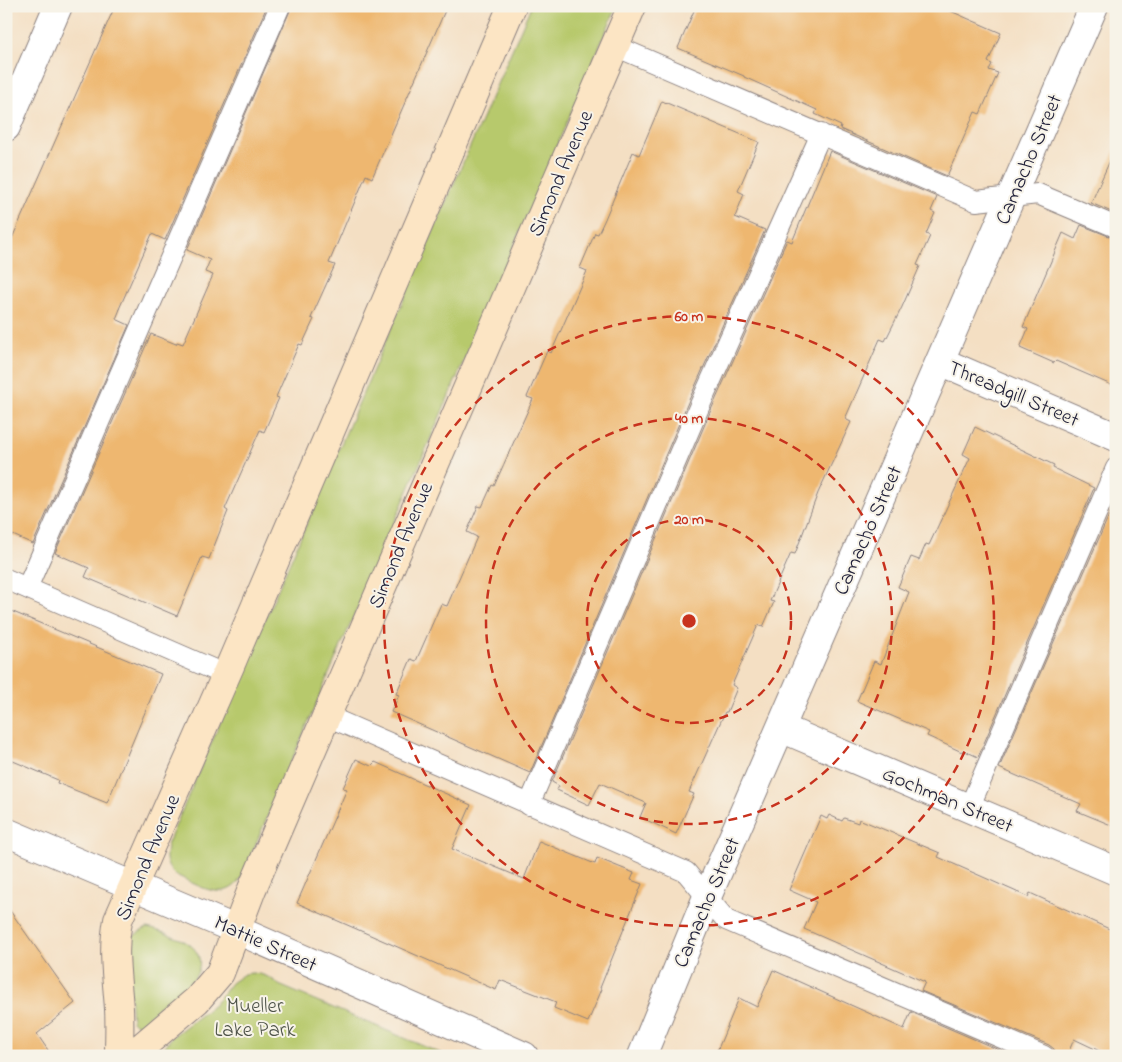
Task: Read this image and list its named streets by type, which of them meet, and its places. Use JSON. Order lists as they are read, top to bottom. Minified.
{"streets":{"street":["Camacho Street","Simond Avenue","Threadgill Street","Gochman Street","Mattie Street"]},"crossings":[["Camacho Street","Threadgill Street"],["Camacho Street","Gochman Street"],["Simond Avenue","Mattie Street"]],"parks":["Mueller Lake Park"],"rings":["60 m","40 m","20 m"]}
